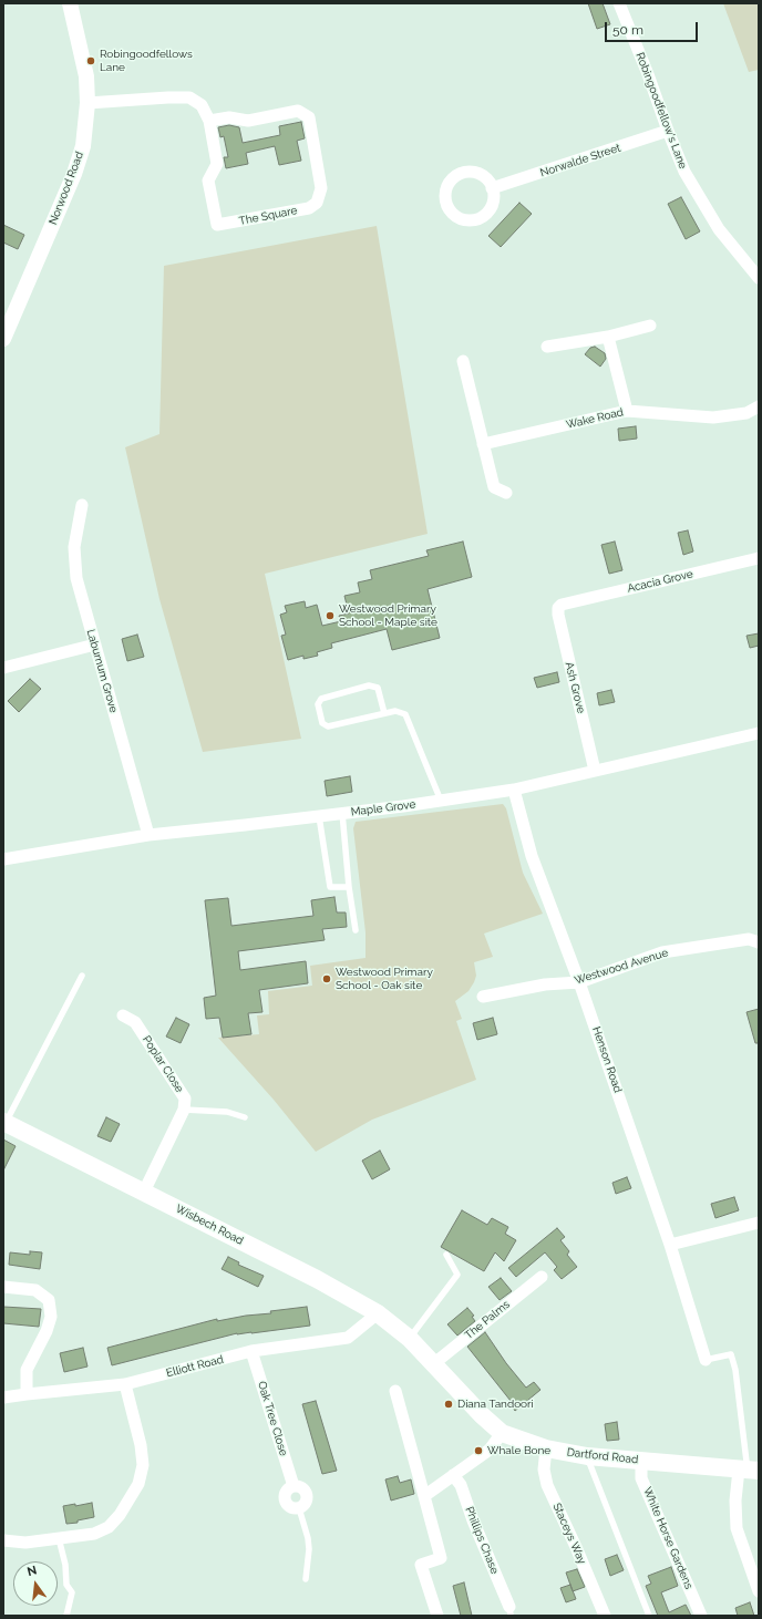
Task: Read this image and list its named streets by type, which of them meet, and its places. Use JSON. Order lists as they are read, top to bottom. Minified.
{"streets":{"main road":["Wisbech Road","Dartford Road"],"street":["Robingoodfellow's Lane","Norwalde Street","Norwood Road","The Square","Wake Road","Acacia Grove","Laburnum Grove","Ash Grove","Maple Grove","Westwood Avenue","Henson Road","Poplar Close","The Palms","Elliott Road","Oak Tree Close","Staceys Way","White Horse Gardens","Phillips Chase"]},"crossings":[["Robingoodfellow's Lane","Norwalde Street"],["Acacia Grove","Ash Grove"],["Laburnum Grove","Maple Grove"],["Ash Grove","Maple Grove"],["Maple Grove","Henson Road"],["Westwood Avenue","Henson Road"],["Wisbech Road","Elliott Road"],["Wisbech Road","Dartford Road"],["The Palms","Dartford Road"],["Elliott Road","Oak Tree Close"],["Dartford Road","Staceys Way"],["Dartford Road","White Horse Gardens"]],"places":["Robingoodfellows Lane","Westwood Primary School - Maple site","Westwood Primary School - Oak site","Diana Tandoori","Whale Bone"],"scale_bar":"50 m","north":"top"}
